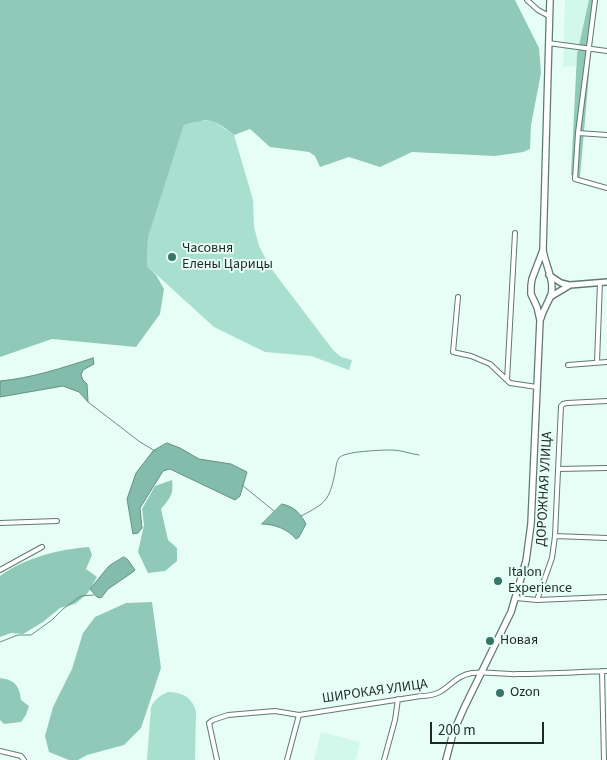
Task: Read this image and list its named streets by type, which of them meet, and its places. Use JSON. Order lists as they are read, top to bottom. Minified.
{"streets":{"street":["ДОРОЖНАЯ УЛИЦА","ШИРОКАЯ УЛИЦА"]},"places":["Часовня Елены Царицы","Italon Experience","Новая","Ozon"],"scale_bar":"200 m"}
